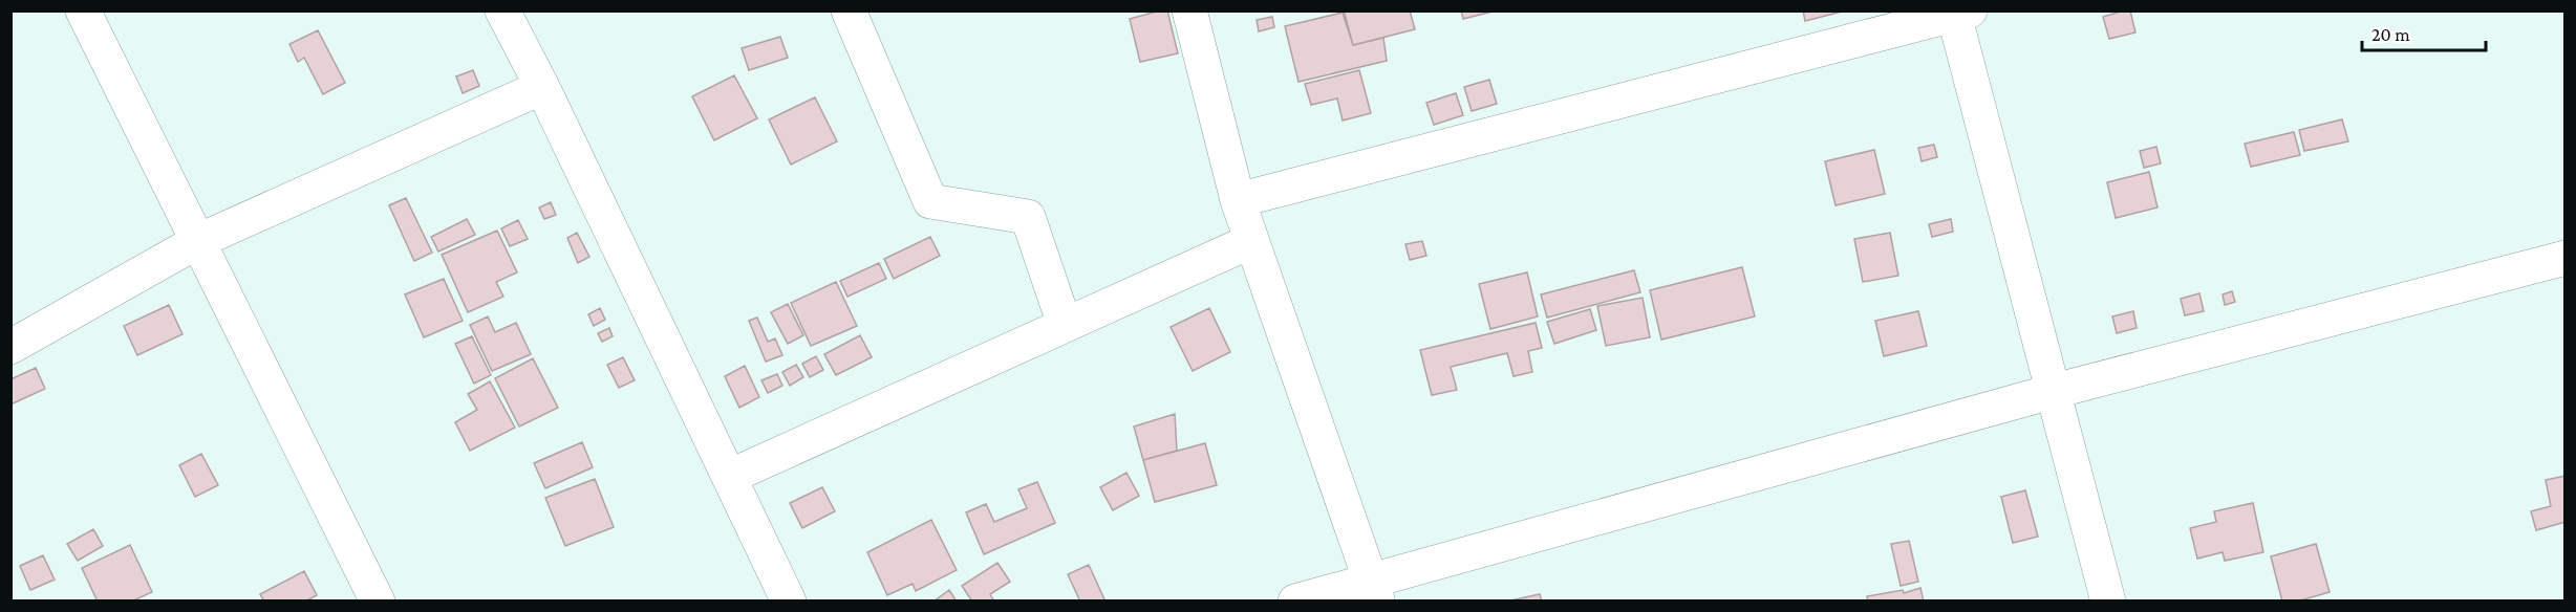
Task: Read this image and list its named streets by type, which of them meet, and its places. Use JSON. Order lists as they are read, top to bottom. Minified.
{"scale_bar":"20 m"}
